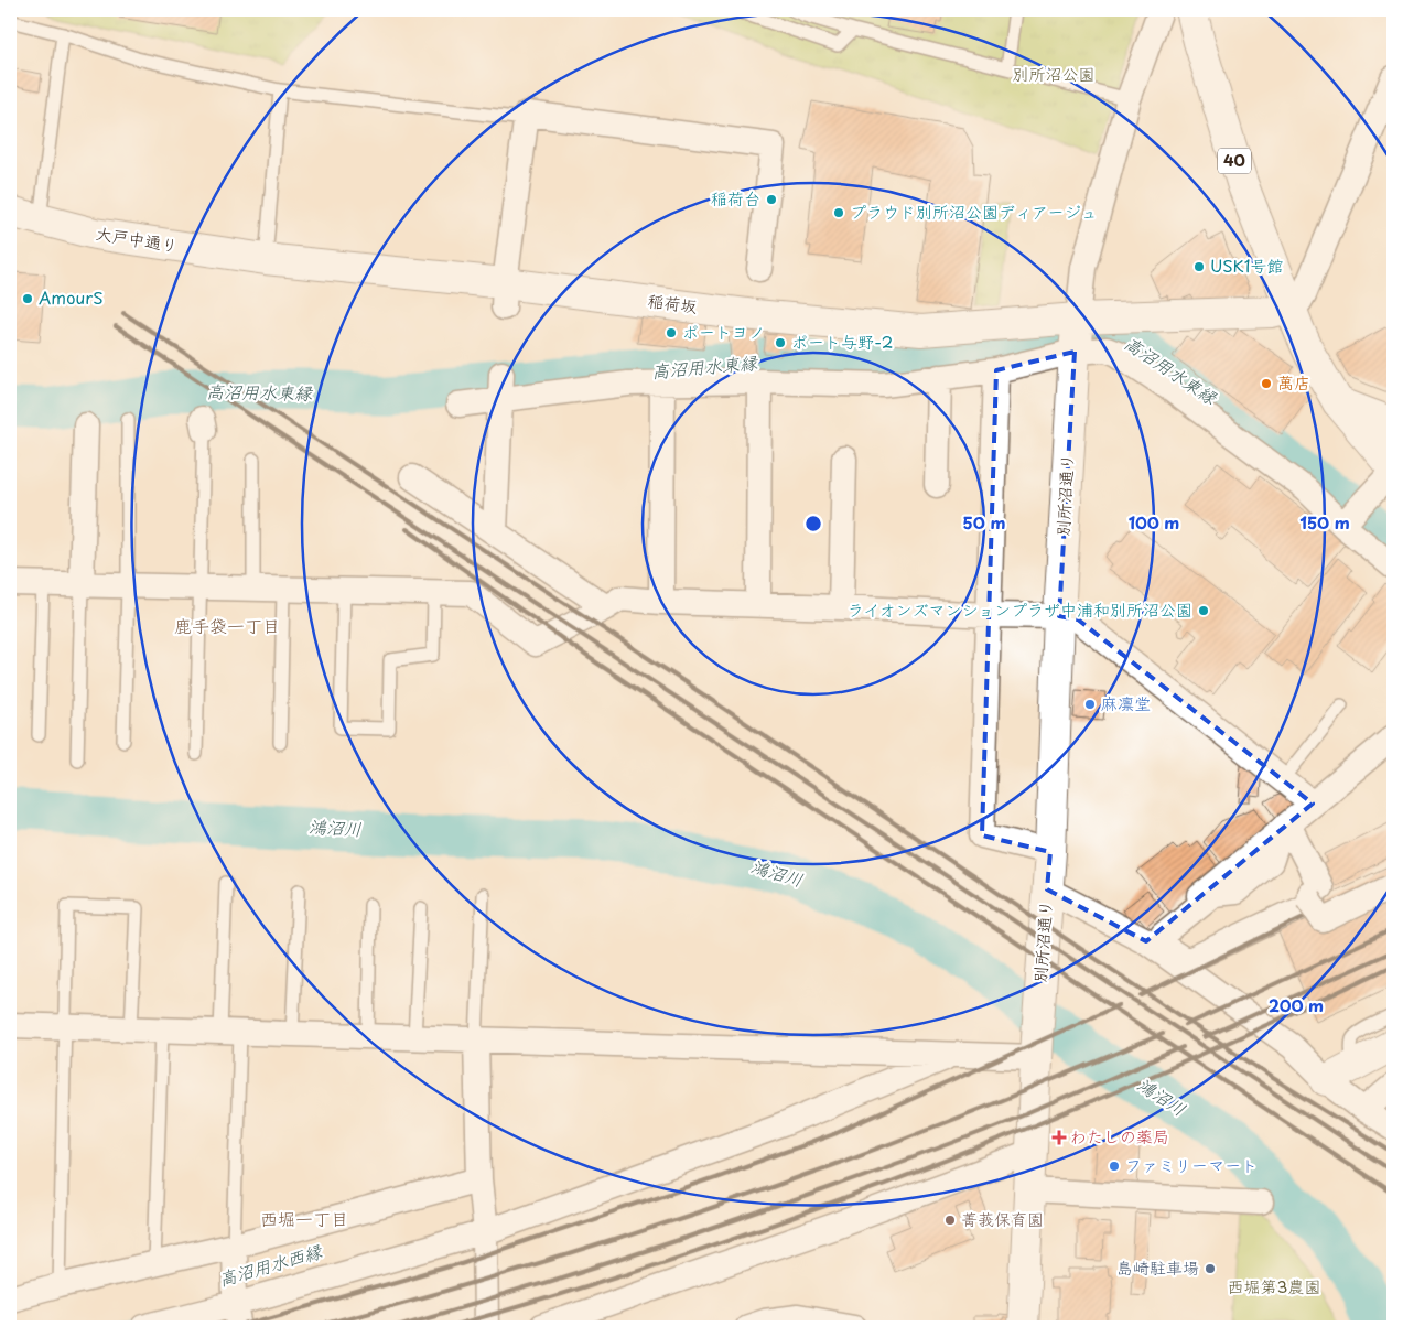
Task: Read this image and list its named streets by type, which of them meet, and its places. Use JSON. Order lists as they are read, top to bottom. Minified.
{"streets":{"street":["40","大戸中通り","稲荷坂","別所沼通り"]},"crossings":[["40","稲荷坂"],["大戸中通り","稲荷坂"],["稲荷坂","別所沼通り"]],"districts":["鹿手袋一丁目","西堀一丁目"],"water":["高沼用水東縁","鴻沼川","高沼用水西縁"],"parks":["別所沼公園","西堀第3農園"],"places":{"other":["稲荷台","プラウド別所沼公園ディアージュ","USK1号館","AmourS","ポートヨノ","ポート与野-2","萬店","ライオンズマンションプラザ中浦和別所沼公園","麻凛堂","ファミリーマート","菁莪保育園","島崎駐車場"],"health":["わたしの薬局"]},"rings":["50 m","100 m","150 m","200 m"]}
